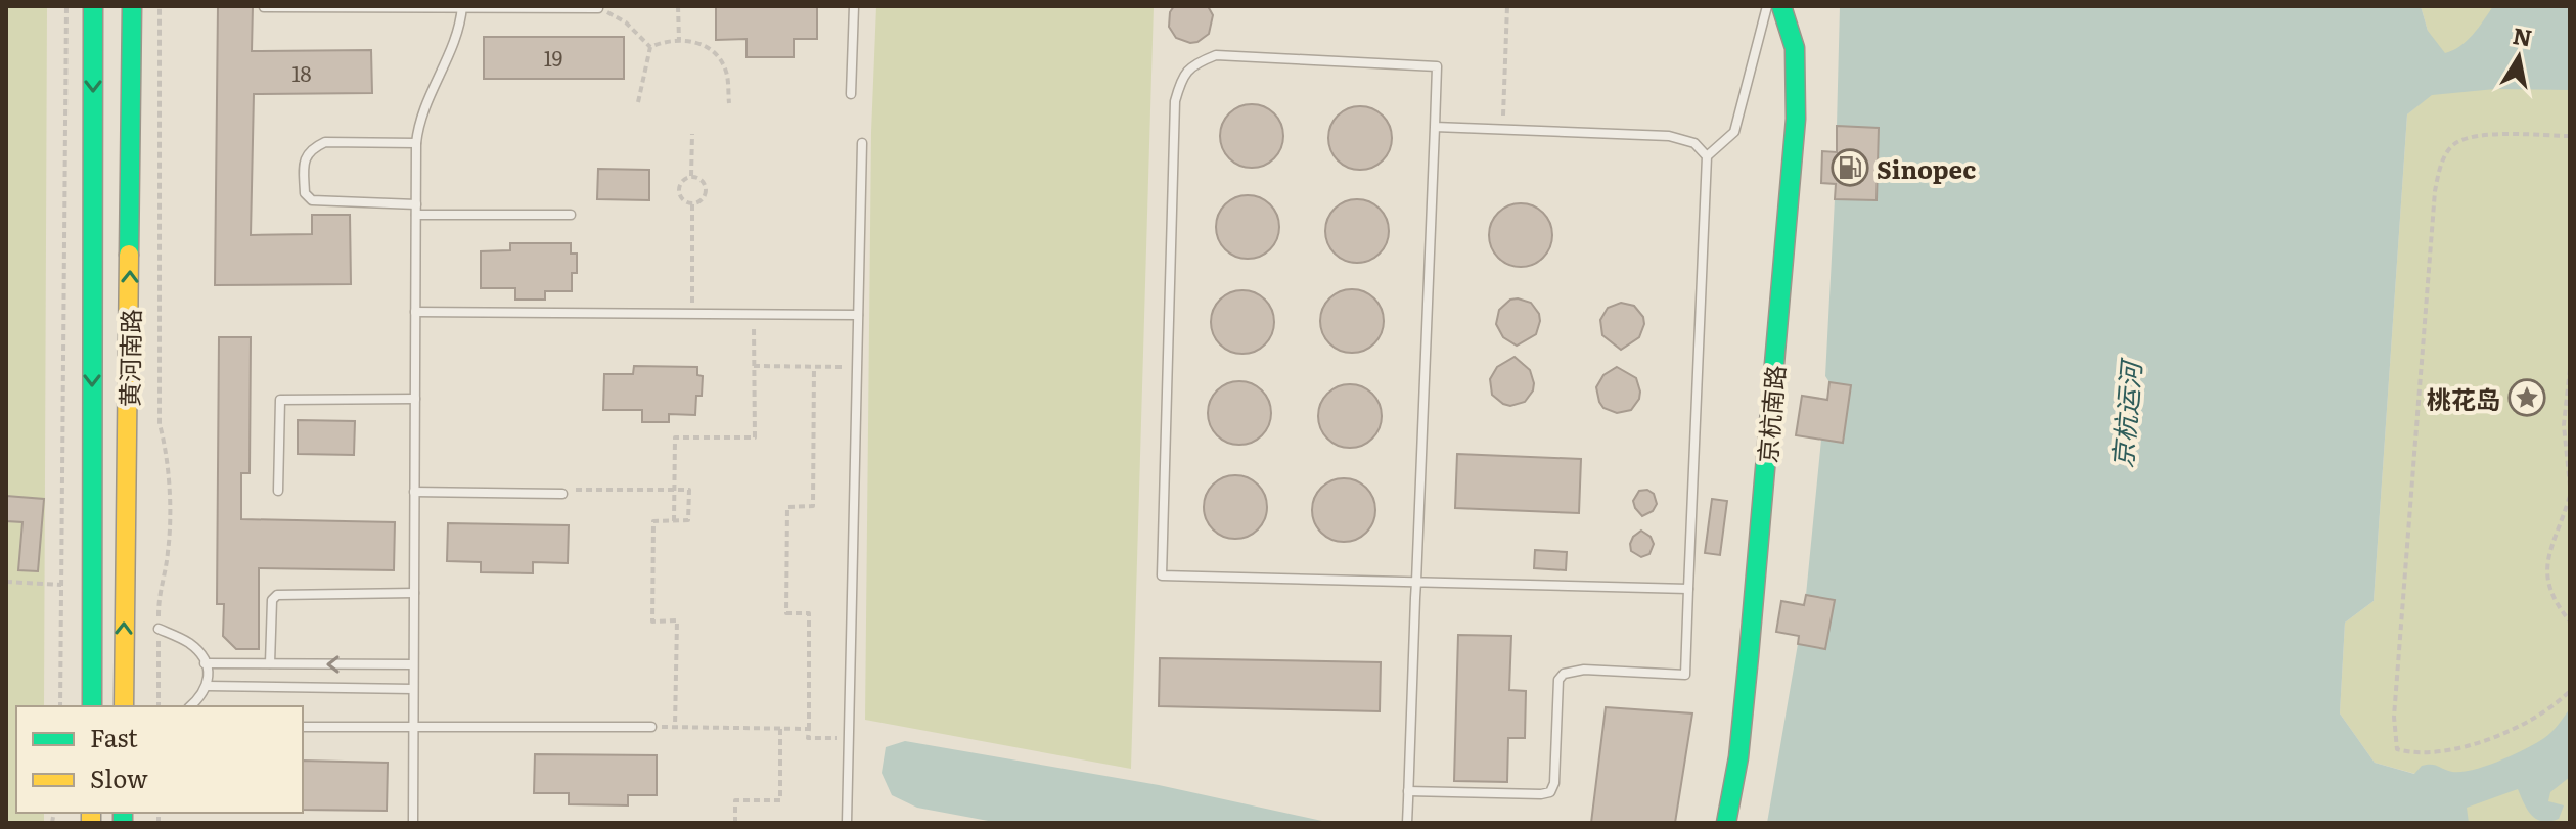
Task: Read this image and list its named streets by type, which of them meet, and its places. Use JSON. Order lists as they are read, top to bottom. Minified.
{"streets":{"main road":["黄河南路","京杭南路"]},"water":["京杭运河"],"places":{"fuel station":["Sinopec"],"place":["桃花岛"]},"house_numbers":["19","18"],"legend":["Fast","Slow"],"north":"top"}
